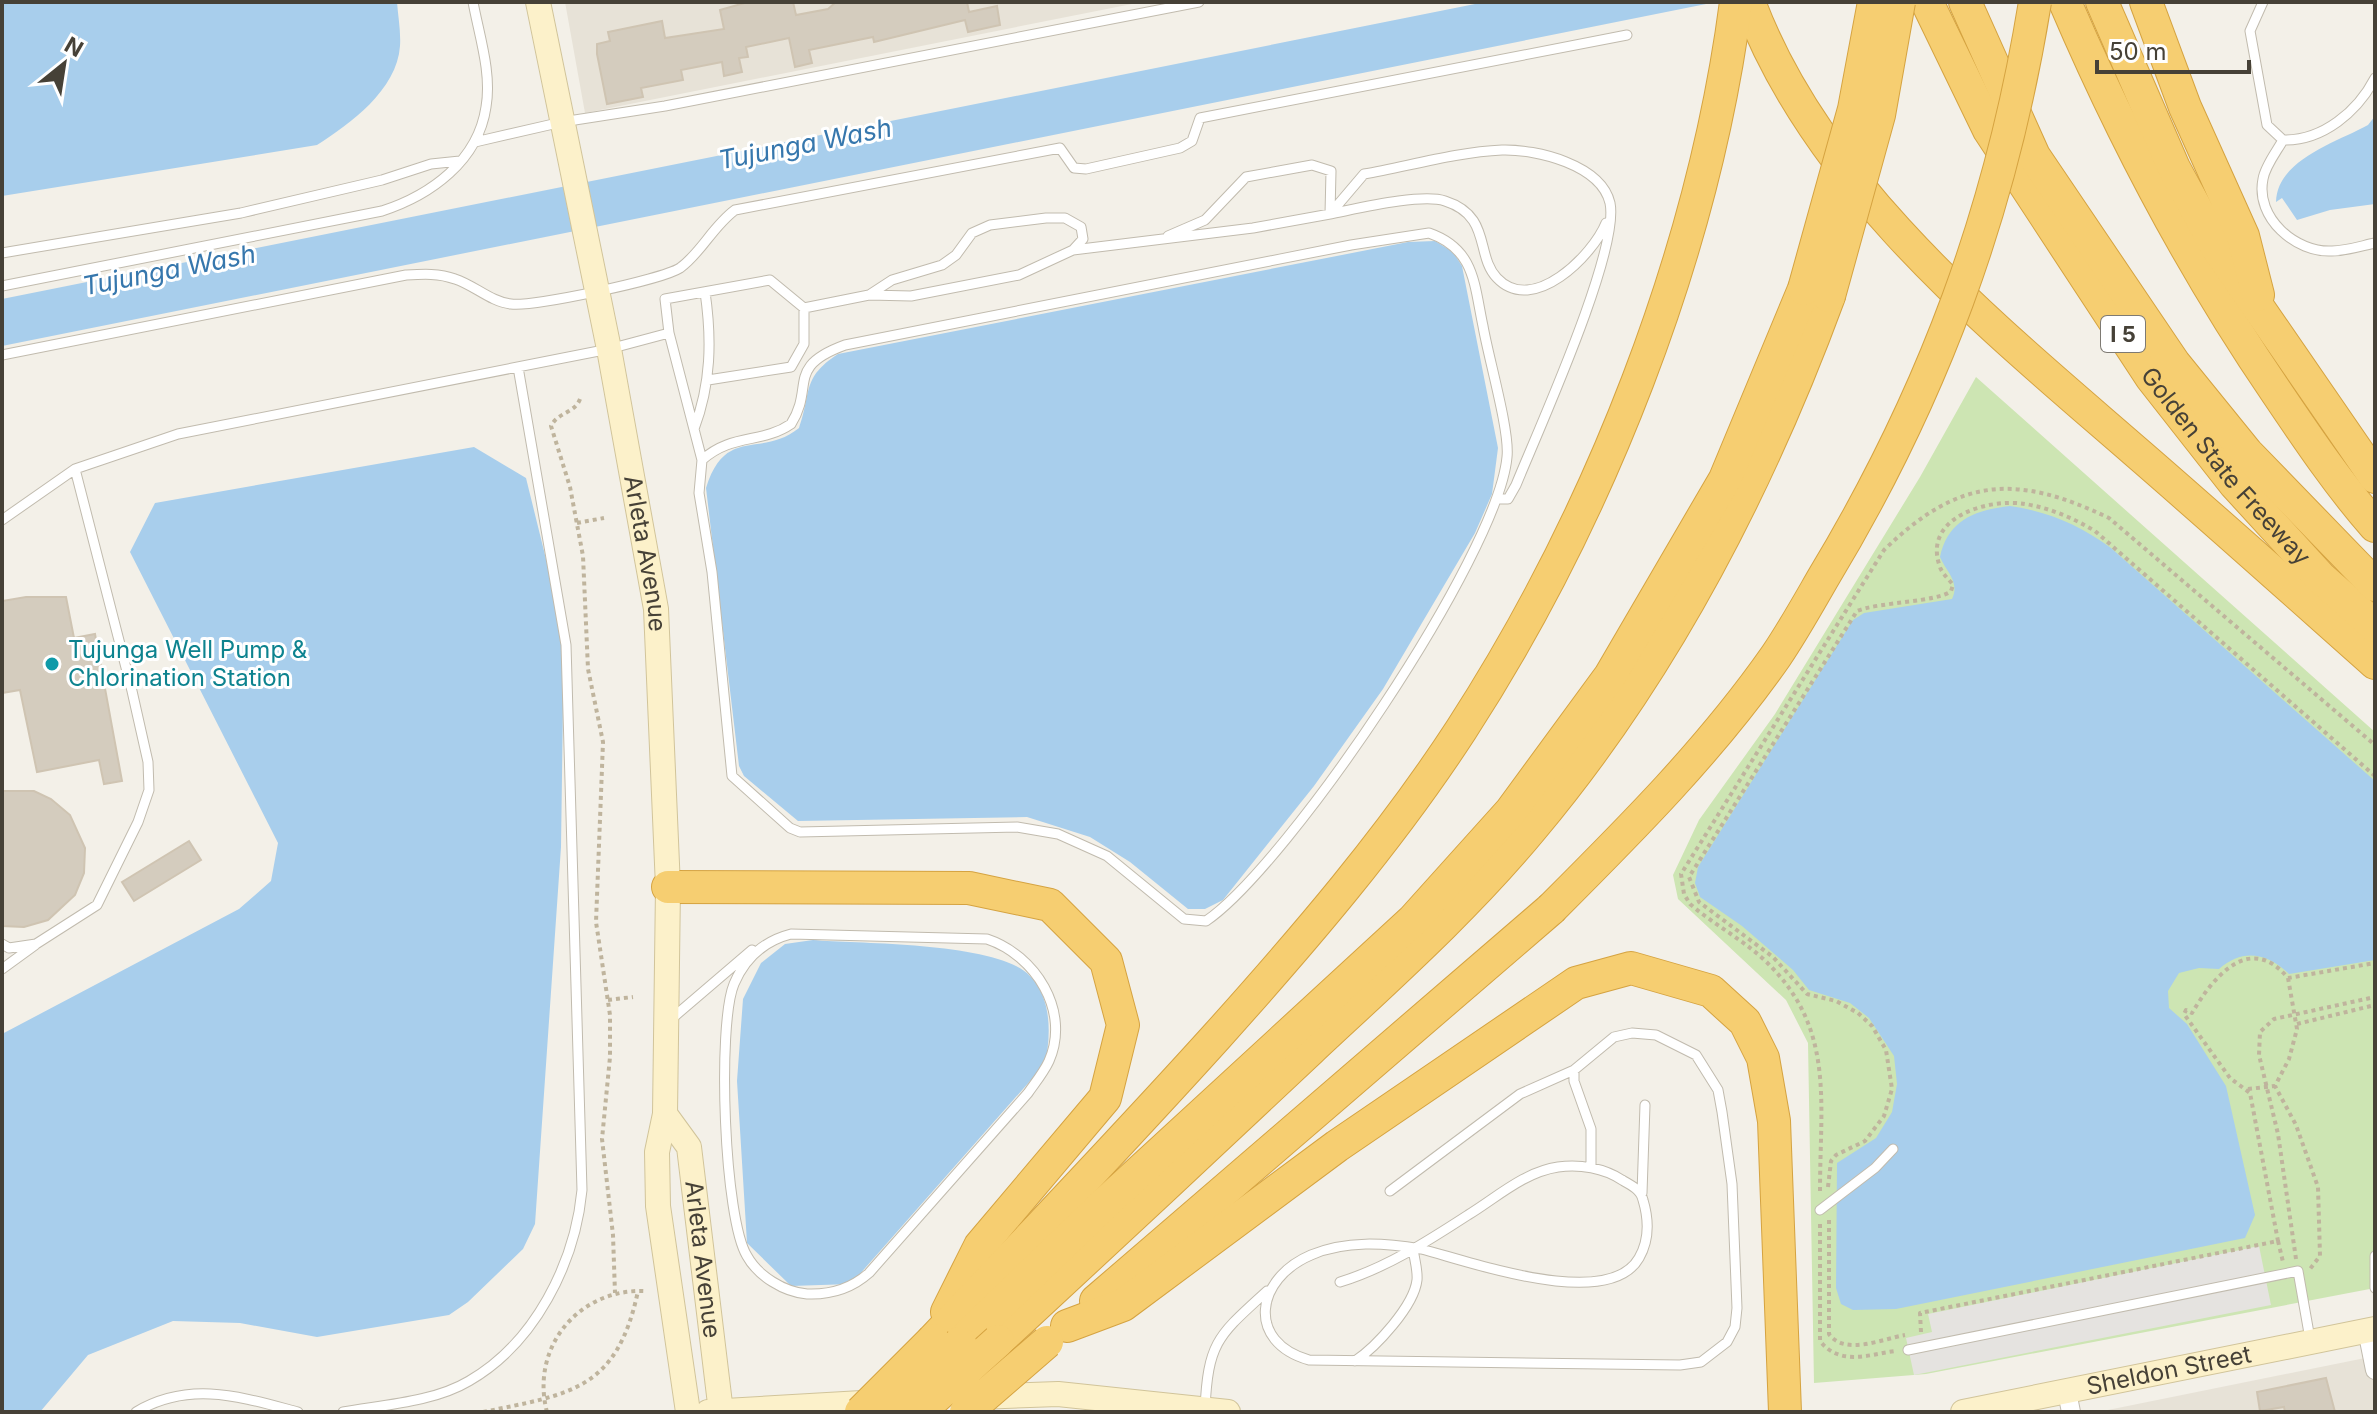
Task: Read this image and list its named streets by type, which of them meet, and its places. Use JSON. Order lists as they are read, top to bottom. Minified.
{"streets":{"highway":["I 5","Golden State Freeway"],"main road":["Arleta Avenue","Sheldon Street"]},"water":["Tujunga Wash"],"places":["Tujunga Well Pump & Chlorination Station"],"scale_bar":"50 m","north":"top right"}
